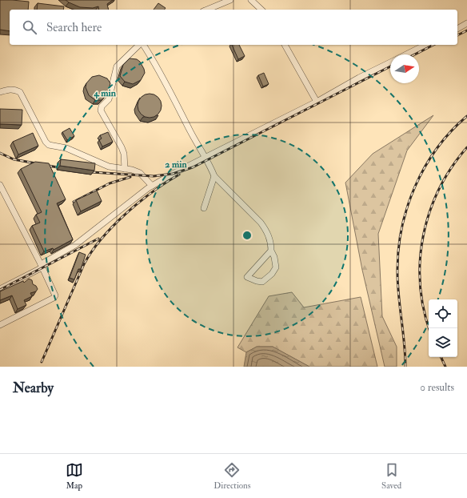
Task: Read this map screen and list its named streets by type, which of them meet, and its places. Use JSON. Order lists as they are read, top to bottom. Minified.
{"north":"right","page":{"search":"Search here","heading":["Nearby","0 results"],"nav":["Map","Directions","Saved"]},"rings":["4 min","2 min"]}
